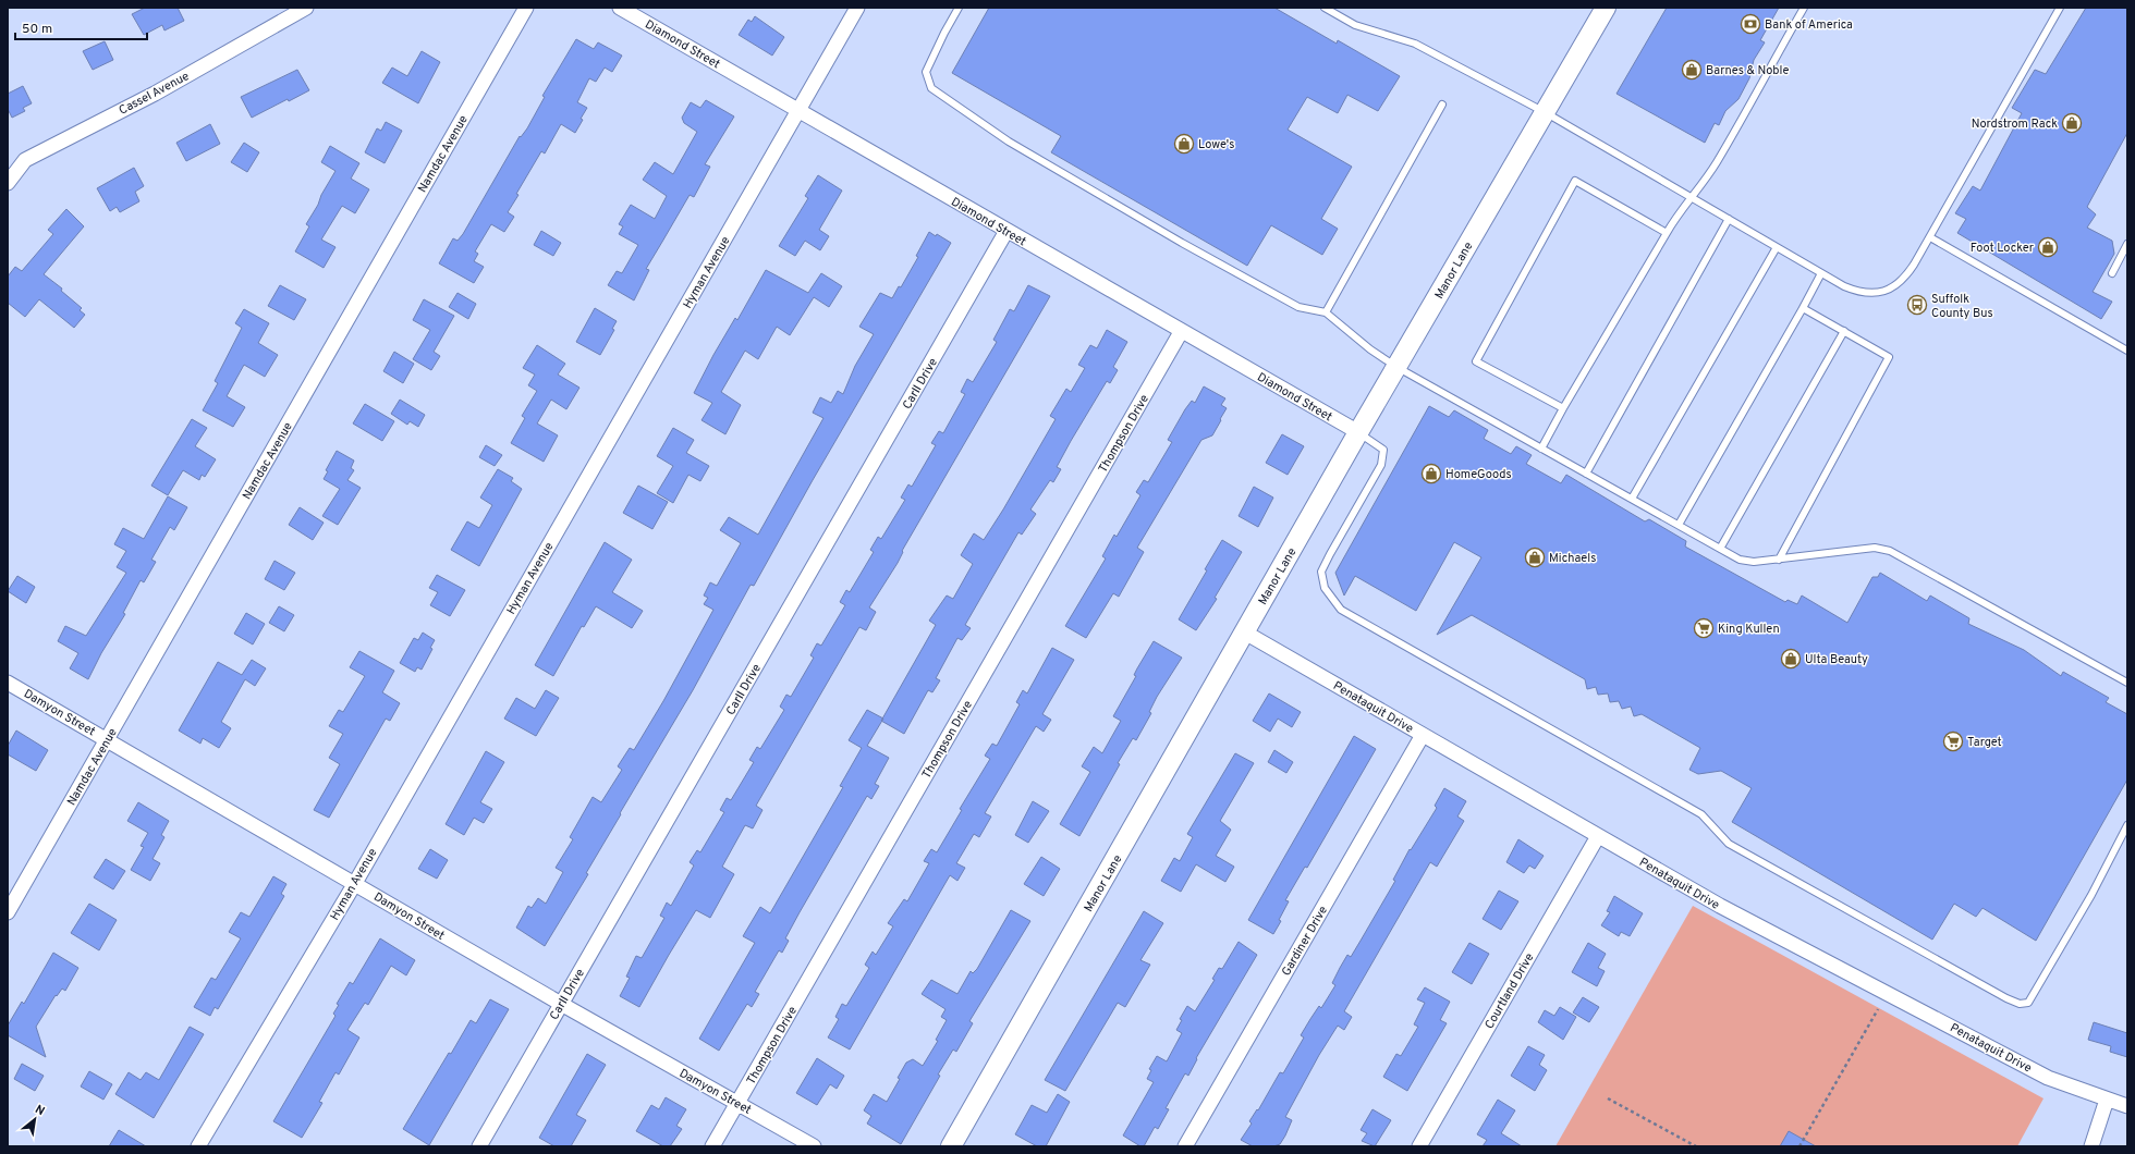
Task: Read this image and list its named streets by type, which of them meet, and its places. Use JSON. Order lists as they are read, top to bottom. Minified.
{"streets":{"street":["Diamond Street","Cassel Avenue","Namdac Avenue","Manor Lane","Hyman Avenue","Carll Drive","Thompson Drive","Penataquit Drive","Damyon Street","Gardiner Drive","Courtland Drive"]},"crossings":[["Diamond Street","Manor Lane"],["Diamond Street","Hyman Avenue"],["Diamond Street","Carll Drive"],["Diamond Street","Thompson Drive"],["Namdac Avenue","Damyon Street"],["Manor Lane","Penataquit Drive"],["Hyman Avenue","Damyon Street"],["Carll Drive","Damyon Street"],["Thompson Drive","Damyon Street"],["Penataquit Drive","Gardiner Drive"],["Penataquit Drive","Courtland Drive"]],"places":{"bank":["Bank of America"],"shop":["Barnes & Noble","Nordstrom Rack","Lowe's","Foot Locker","HomeGoods","Michaels","Ulta Beauty"],"bus stop":["Suffolk County Bus"],"supermarket":["King Kullen","Target"]},"scale_bar":"50 m","north":"top right"}
